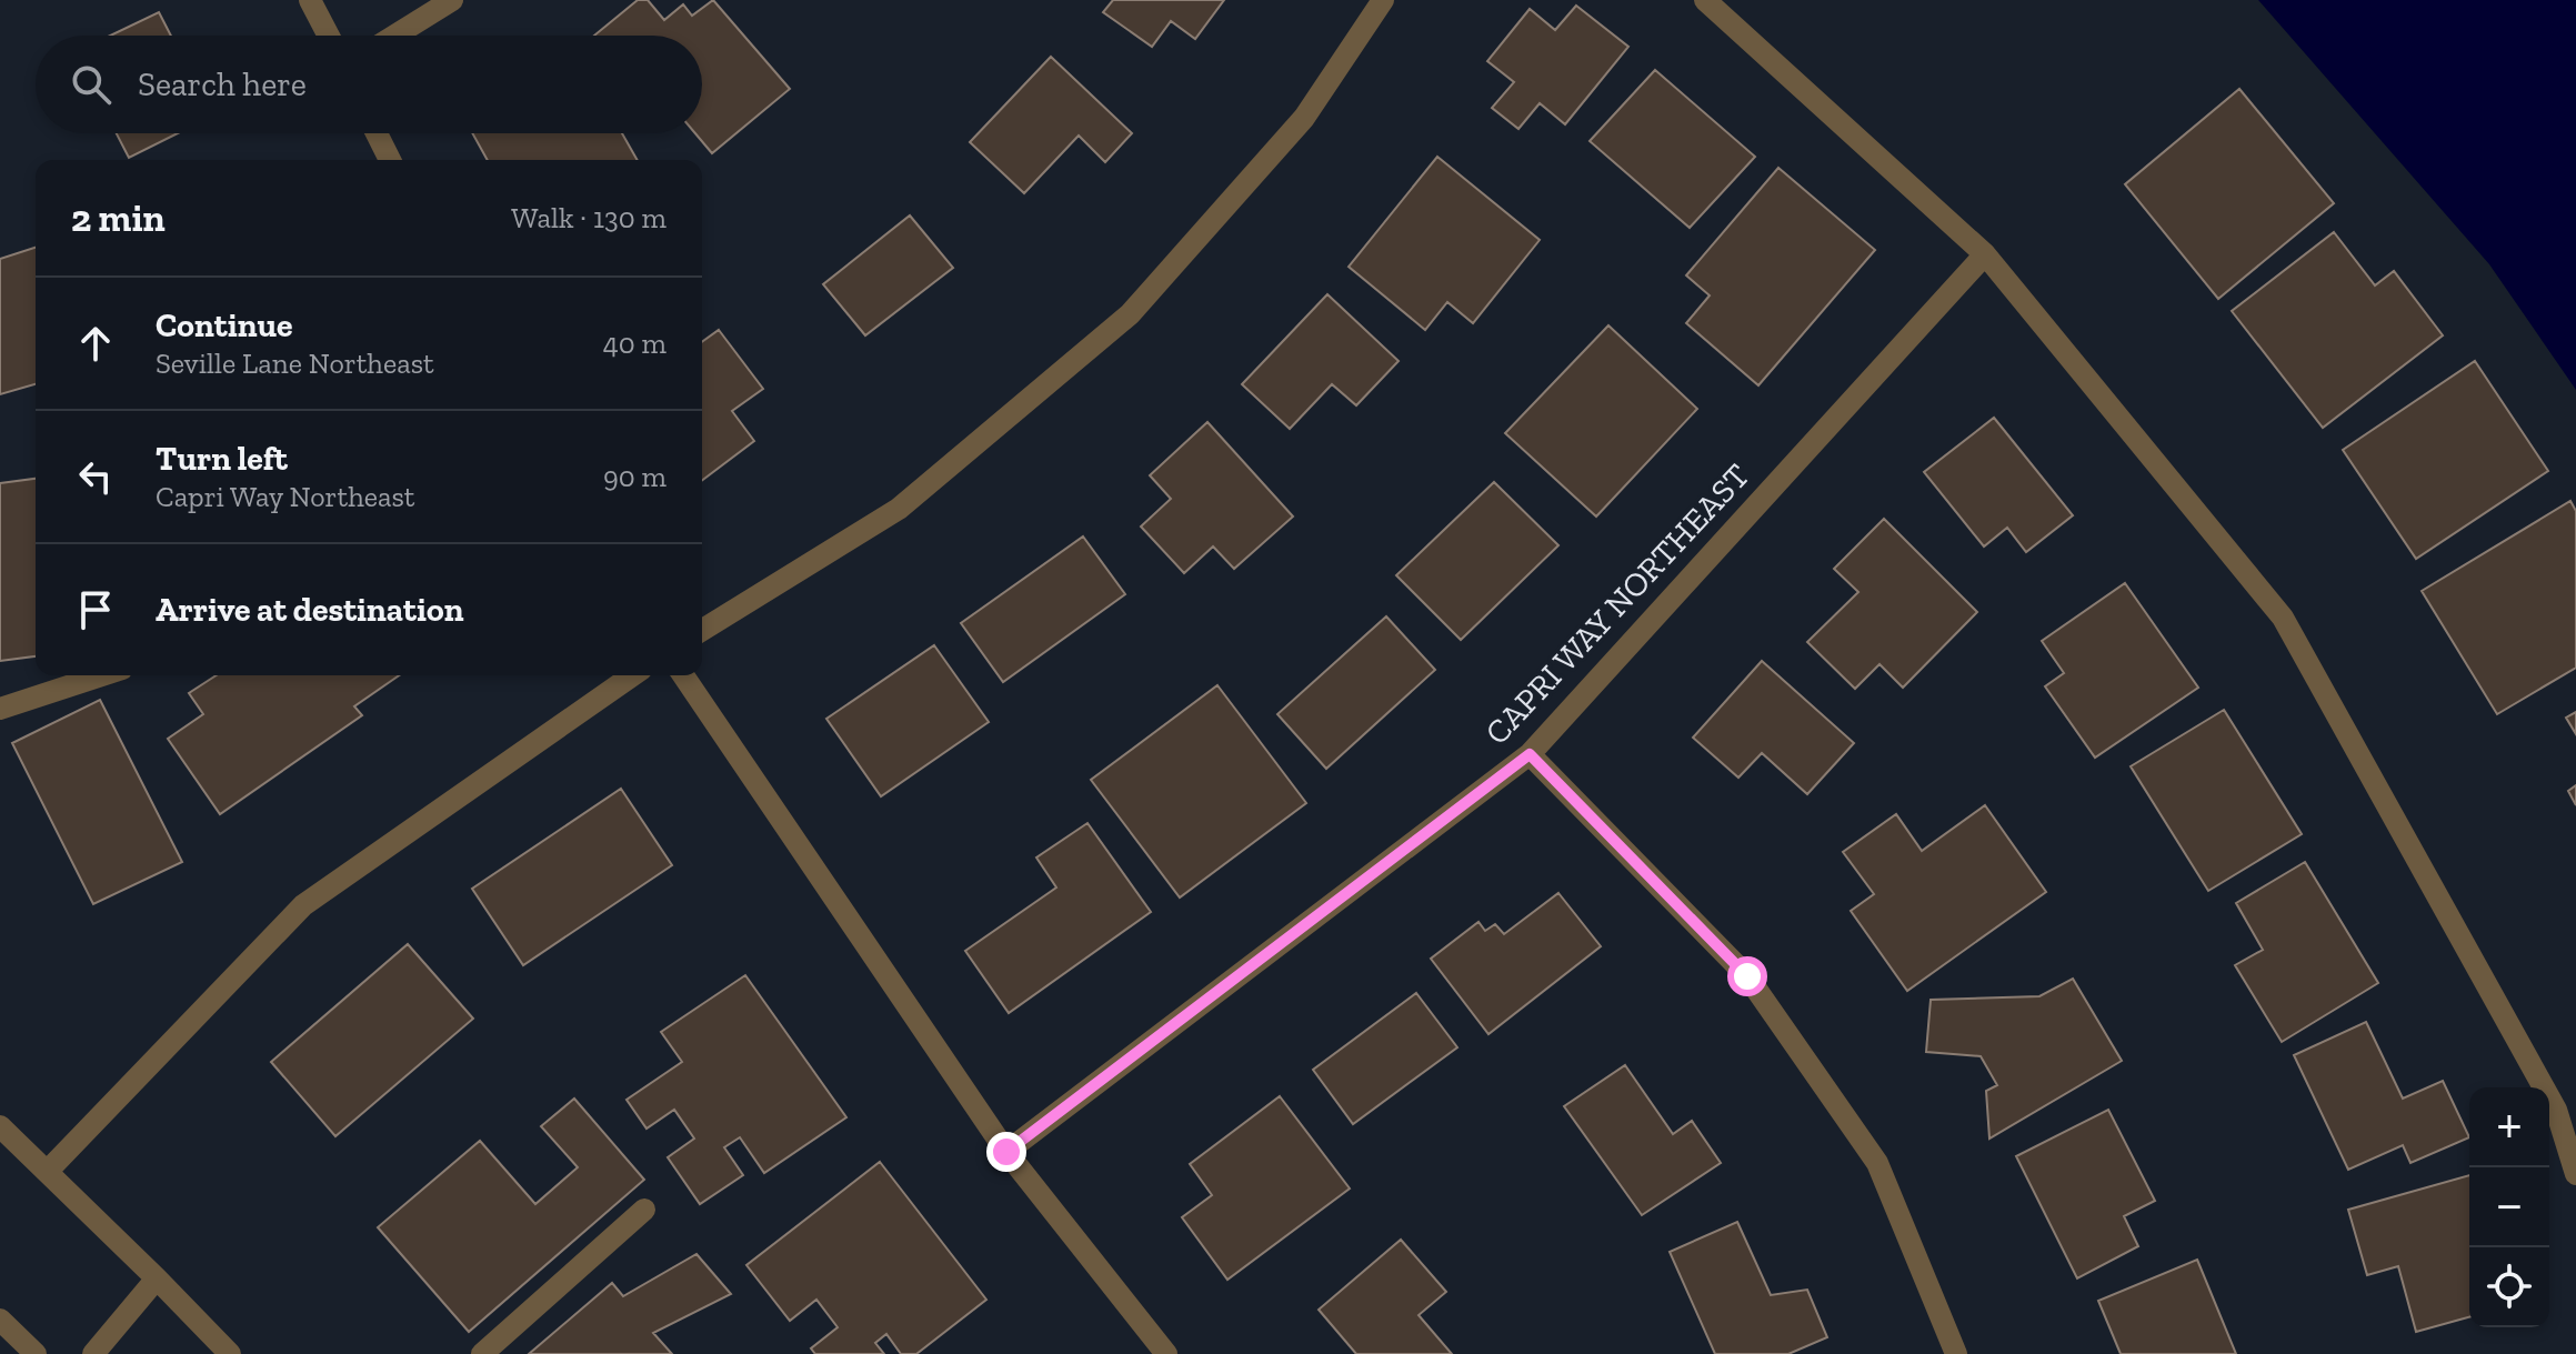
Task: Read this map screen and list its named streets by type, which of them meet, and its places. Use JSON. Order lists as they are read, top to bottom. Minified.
{"streets":{"street":["CAPRI WAY NORTHEAST"]},"page":{"search":"Search here","heading":["2 min","Walk · 130 m"],"list":[["Continue","Seville Lane Northeast","40 m"],["Turn left","Capri Way Northeast","90 m"],"Arrive at destination"],"map_buttons":["+","−"]}}
